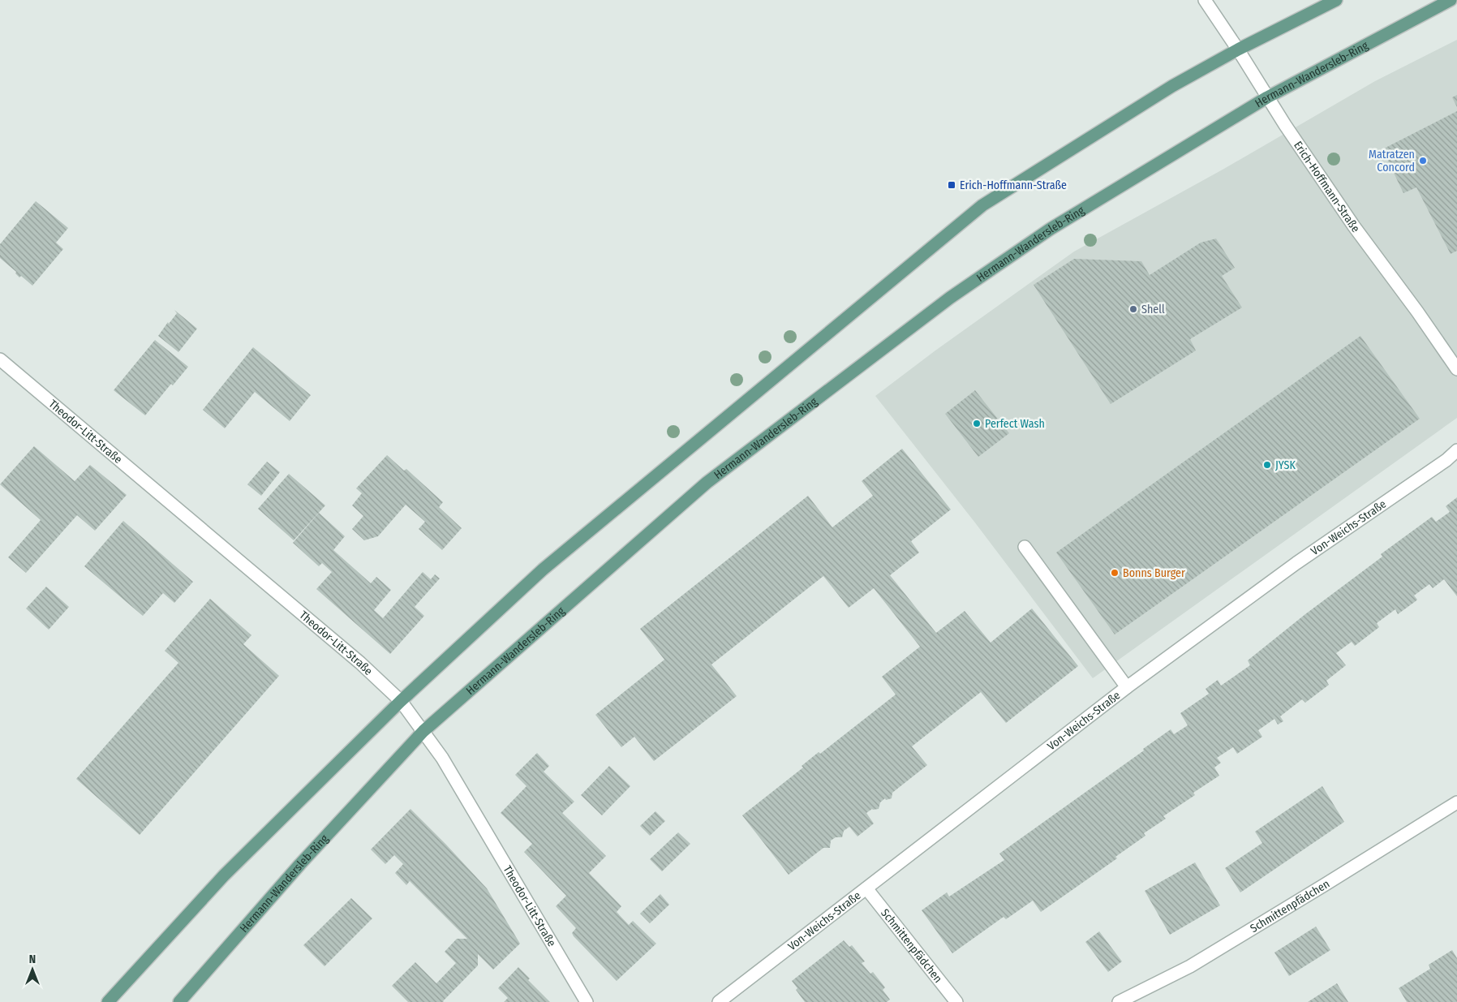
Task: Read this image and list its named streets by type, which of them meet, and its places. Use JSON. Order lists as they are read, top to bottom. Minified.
{"streets":{"main road":["Hermann-Wandersleb-Ring"],"street":["Erich-Hoffmann-Straße","Theodor-Litt-Straße","Von-Weichs-Straße","Schmittenpfädchen"]},"crossings":[["Hermann-Wandersleb-Ring","Erich-Hoffmann-Straße"],["Hermann-Wandersleb-Ring","Theodor-Litt-Straße"],["Von-Weichs-Straße","Schmittenpfädchen"]],"places":{"other":["Matratzen Concord","Shell","Perfect Wash","JYSK","Bonns Burger"],"transit":["Erich-Hoffmann-Straße"]},"north":"top"}
